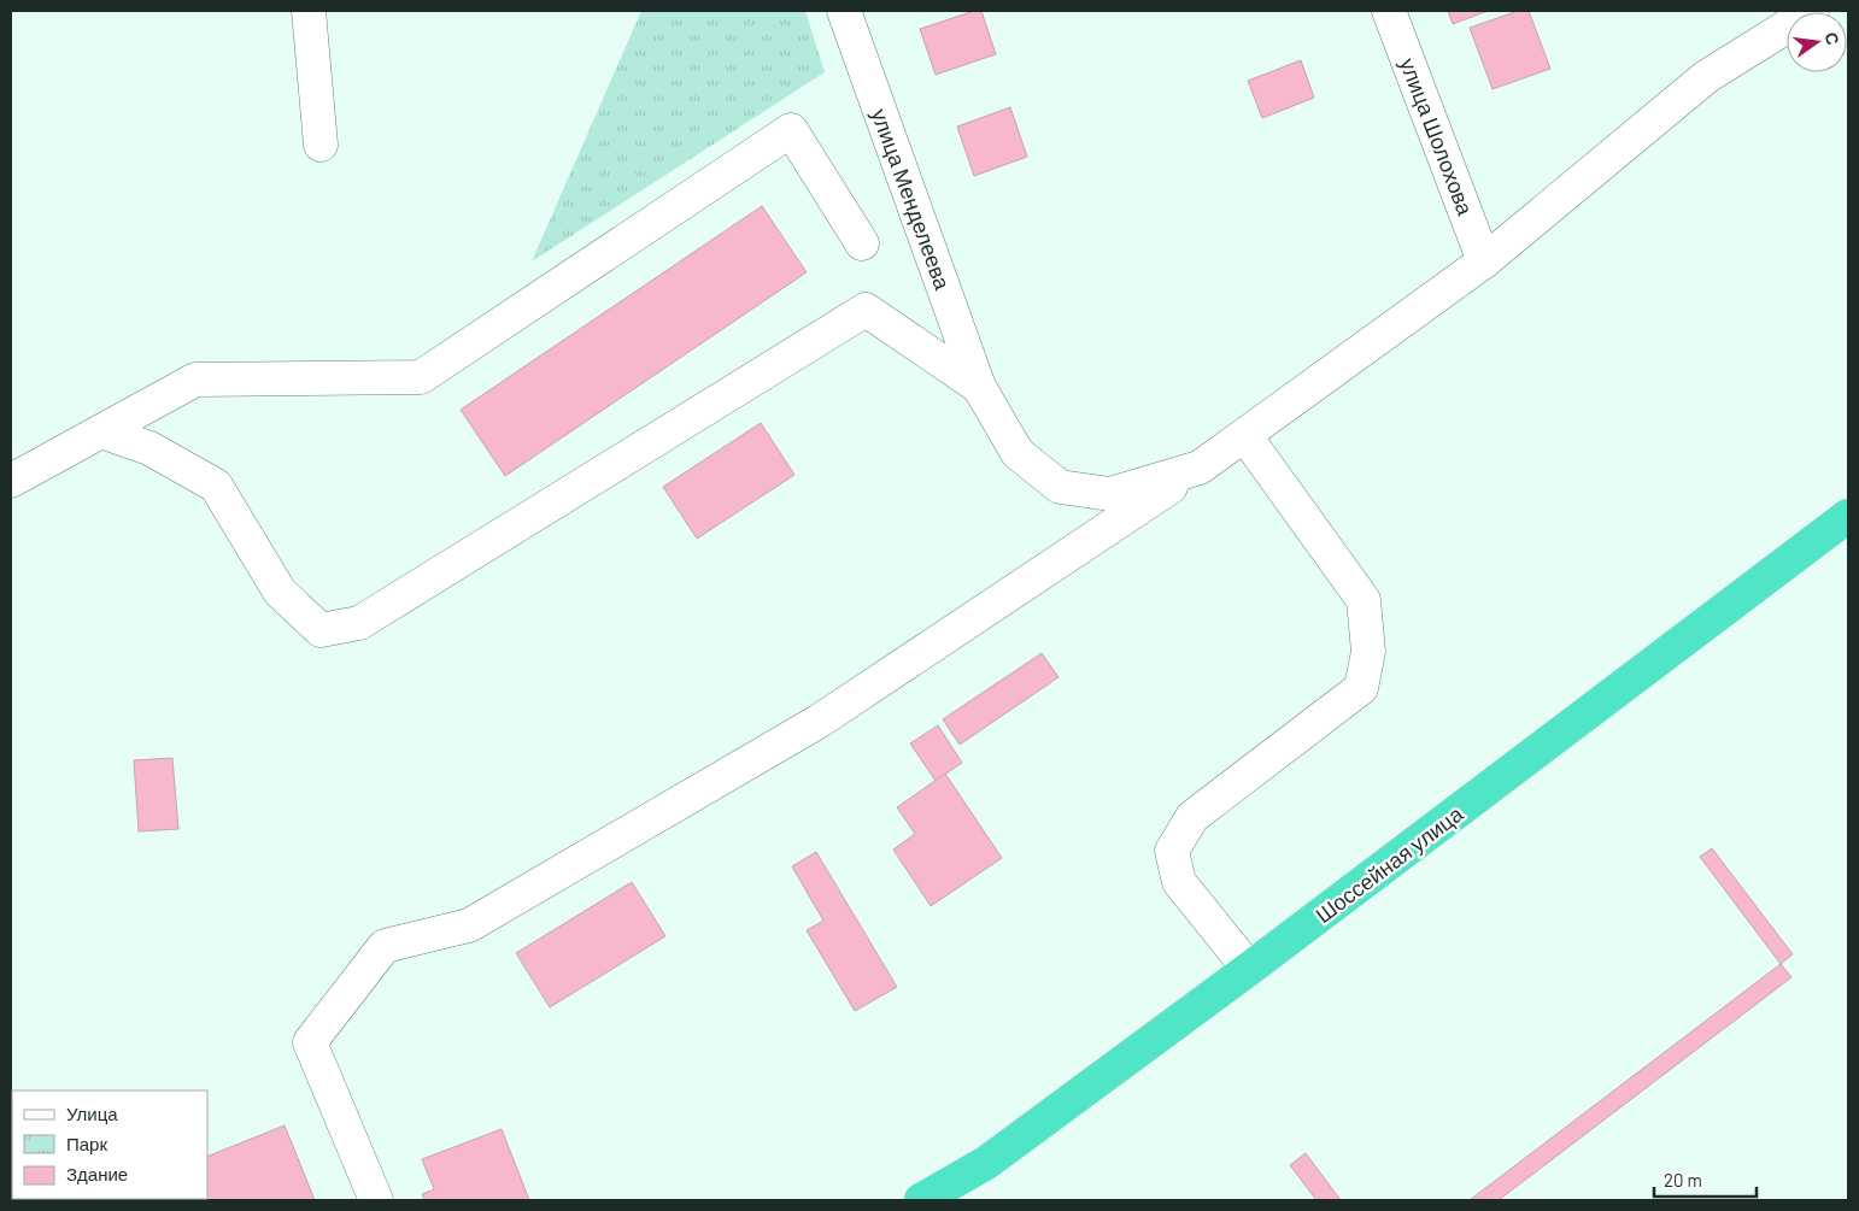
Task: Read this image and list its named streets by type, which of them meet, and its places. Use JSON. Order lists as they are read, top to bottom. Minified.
{"streets":{"highway":["Шоссейная улица"],"street":["улица Шолохова","улица Менделеева"]},"legend":["Улица","Парк","Здание"],"scale_bar":"20 m","north":"right"}
